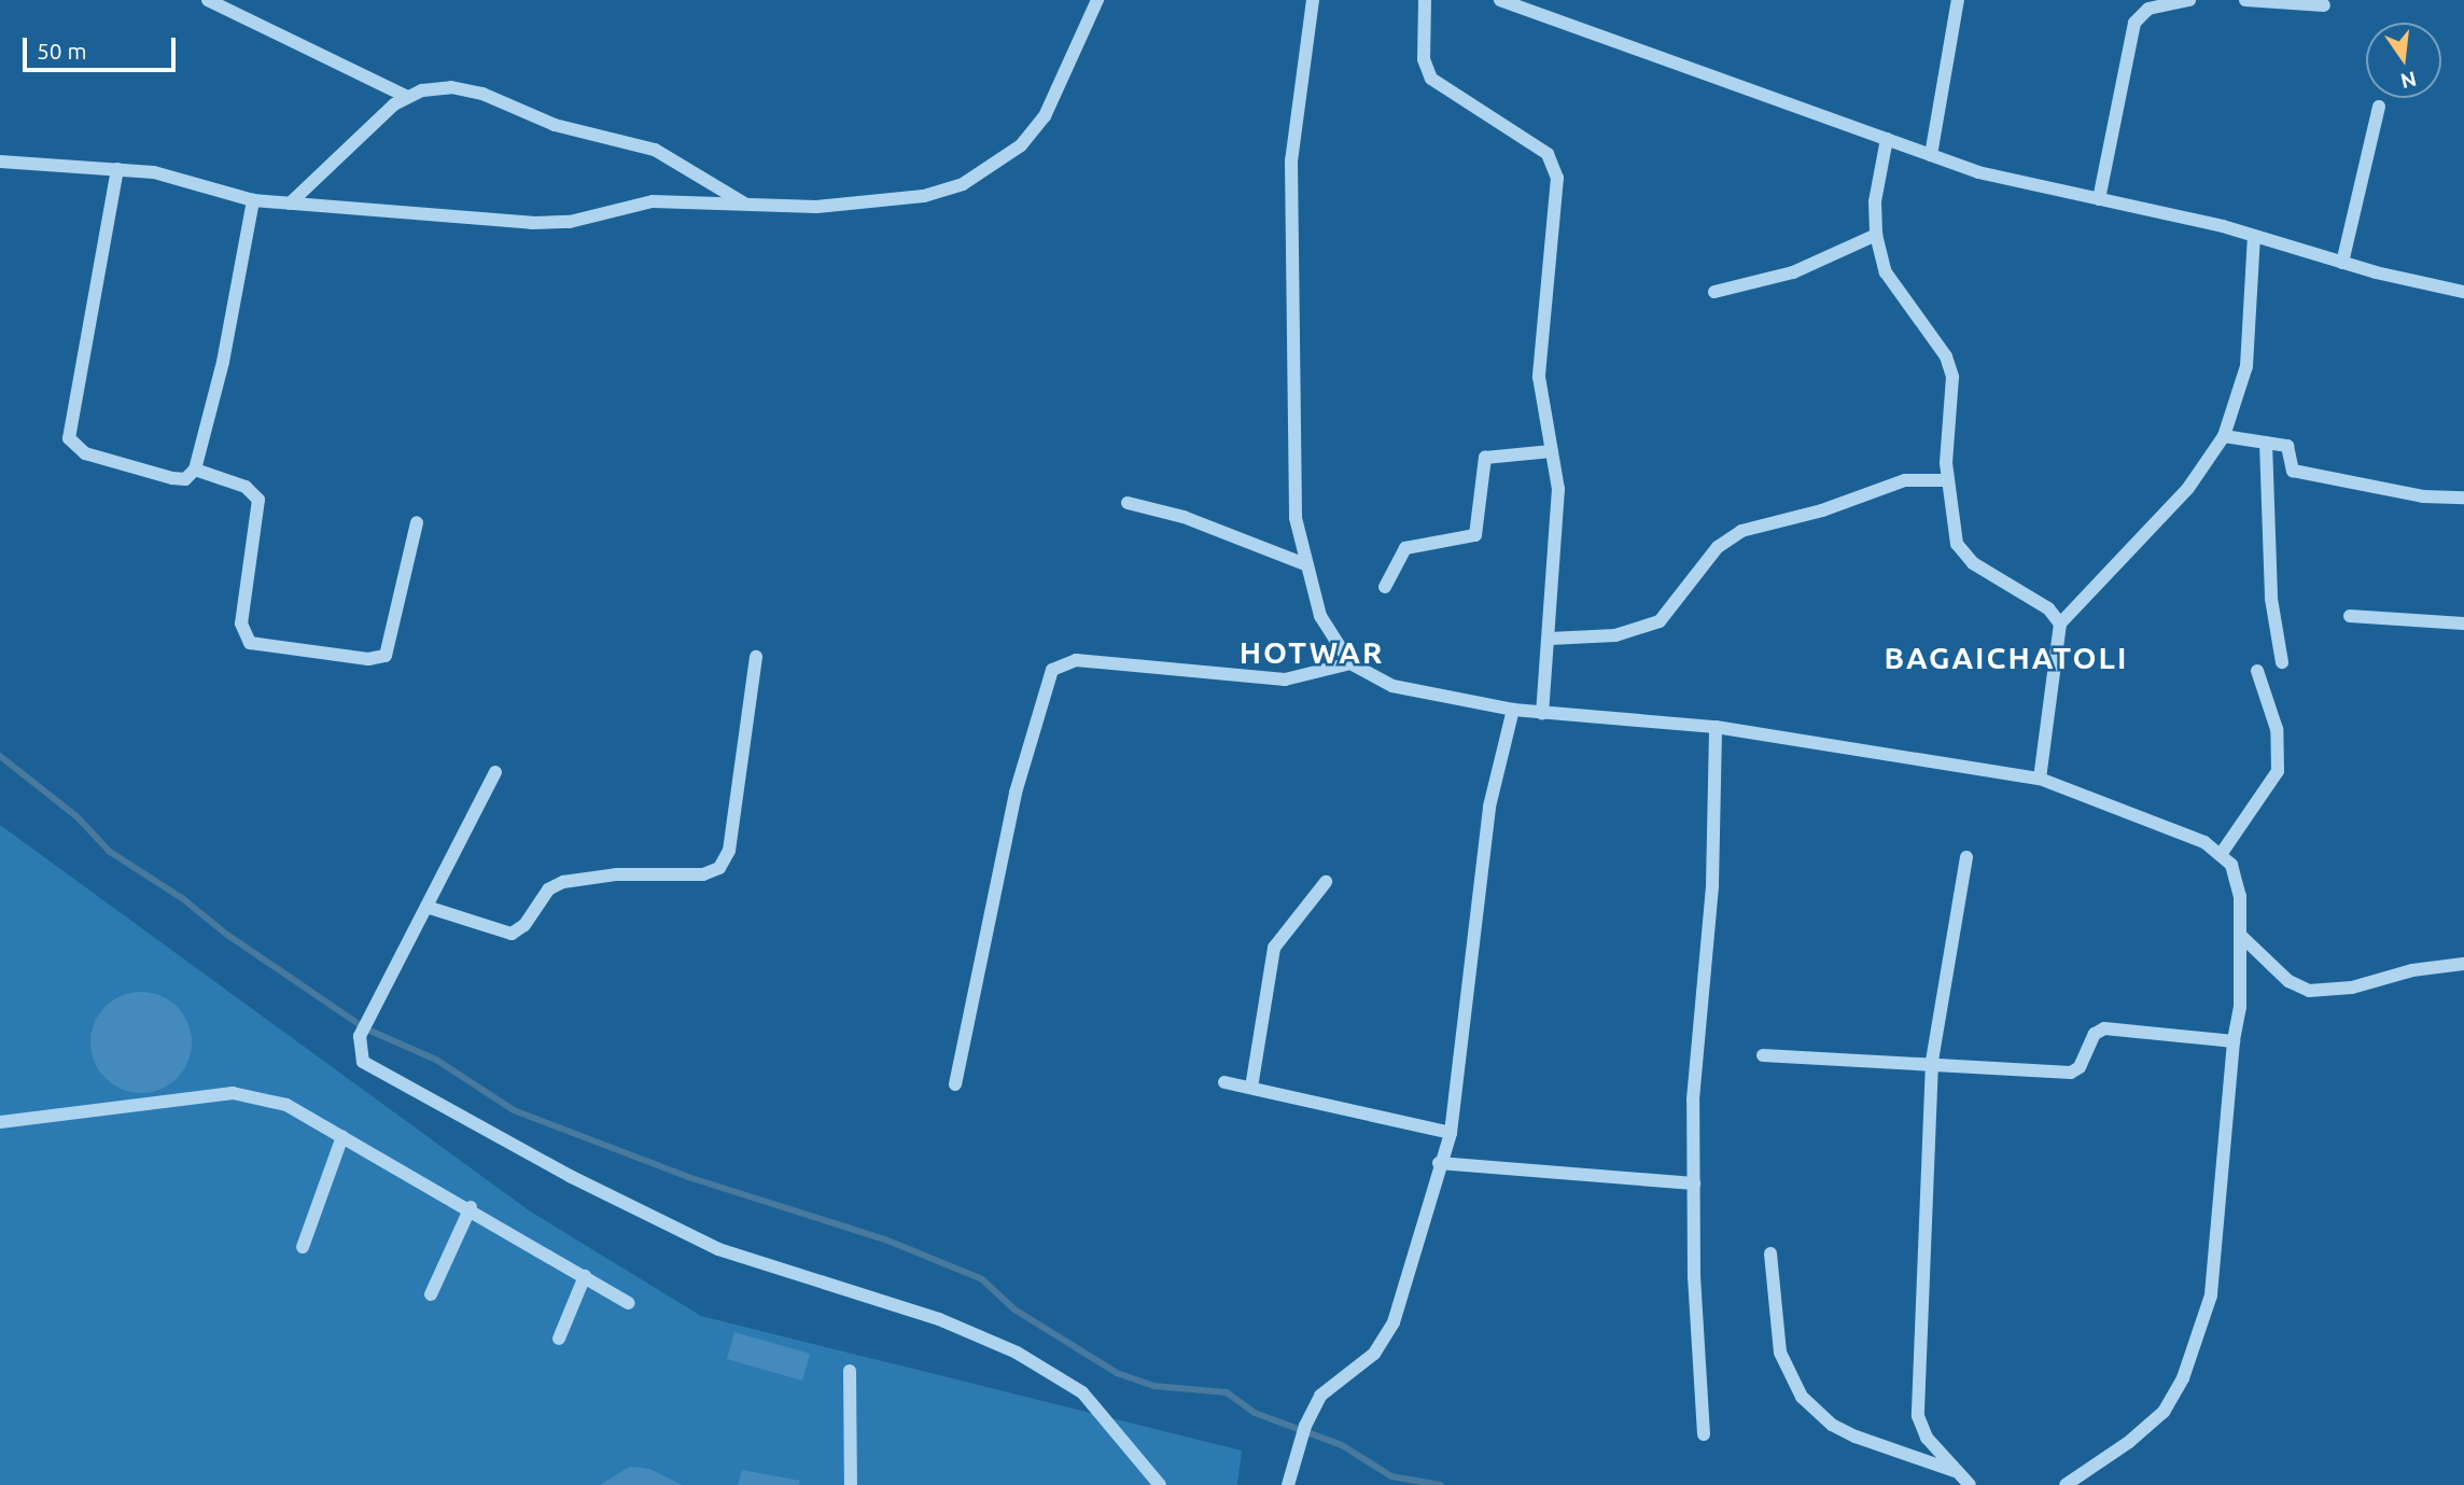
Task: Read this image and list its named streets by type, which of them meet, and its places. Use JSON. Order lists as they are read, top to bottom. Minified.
{"districts":["HOTWAR","BAGAICHATOLI"],"scale_bar":"50 m","north":"bottom"}
